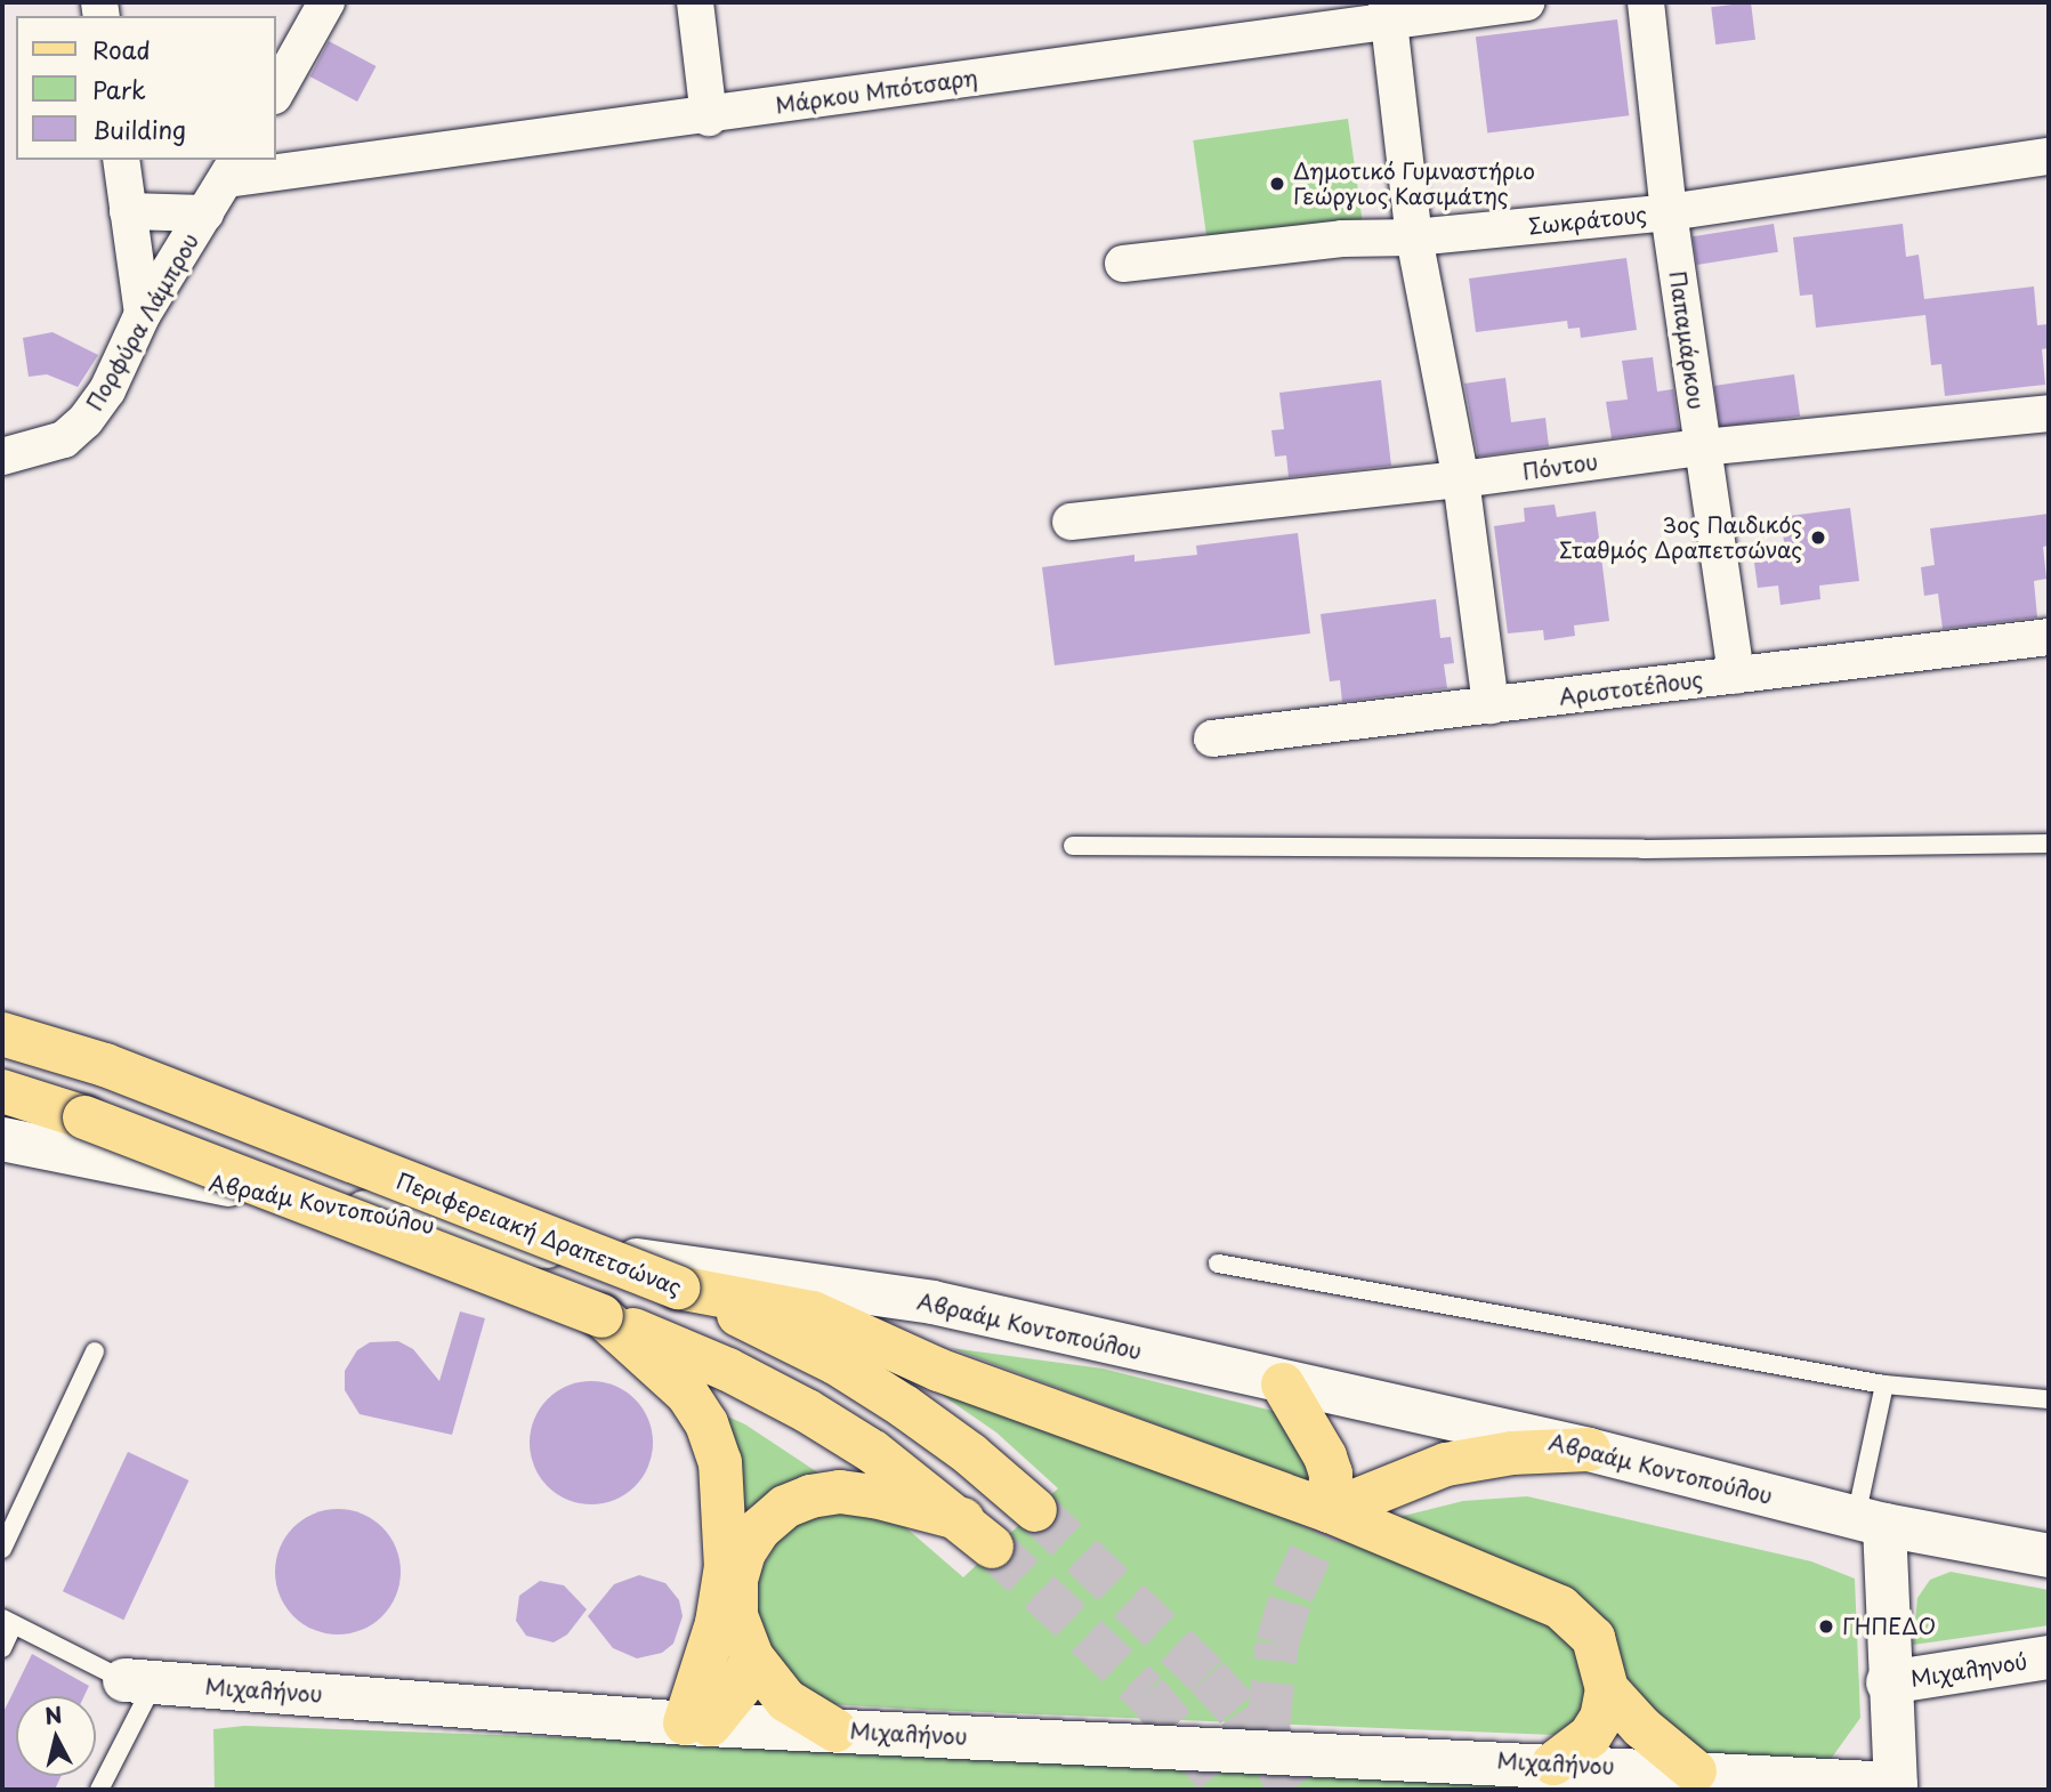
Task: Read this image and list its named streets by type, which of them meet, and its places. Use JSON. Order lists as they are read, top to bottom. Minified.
{"streets":{"main road":["Περιφερειακή Δραπετσώνας"],"street":["Μάρκου Μπότσαρη","Σωκράτους","Πορφύρα Λάμπρου","Παπαμάρκου","Πόντου","Αριστοτέλους","Αβραάμ Κοντοπούλου","Μιχαληνού","Μιχαλήνου"]},"crossings":[["Μάρκου Μπότσαρη","Πορφύρα Λάμπρου"],["Σωκράτους","Παπαμάρκου"],["Παπαμάρκου","Πόντου"],["Παπαμάρκου","Αριστοτέλους"]],"places":["Δημοτικό Γυμναστήριο Γεώργιος Κασιμάτης","3ος Παιδικός Σταθμός Δραπετσώνας","ΓΗΠΕΔΟ"],"legend":["Road","Park","Building"],"north":"top"}
